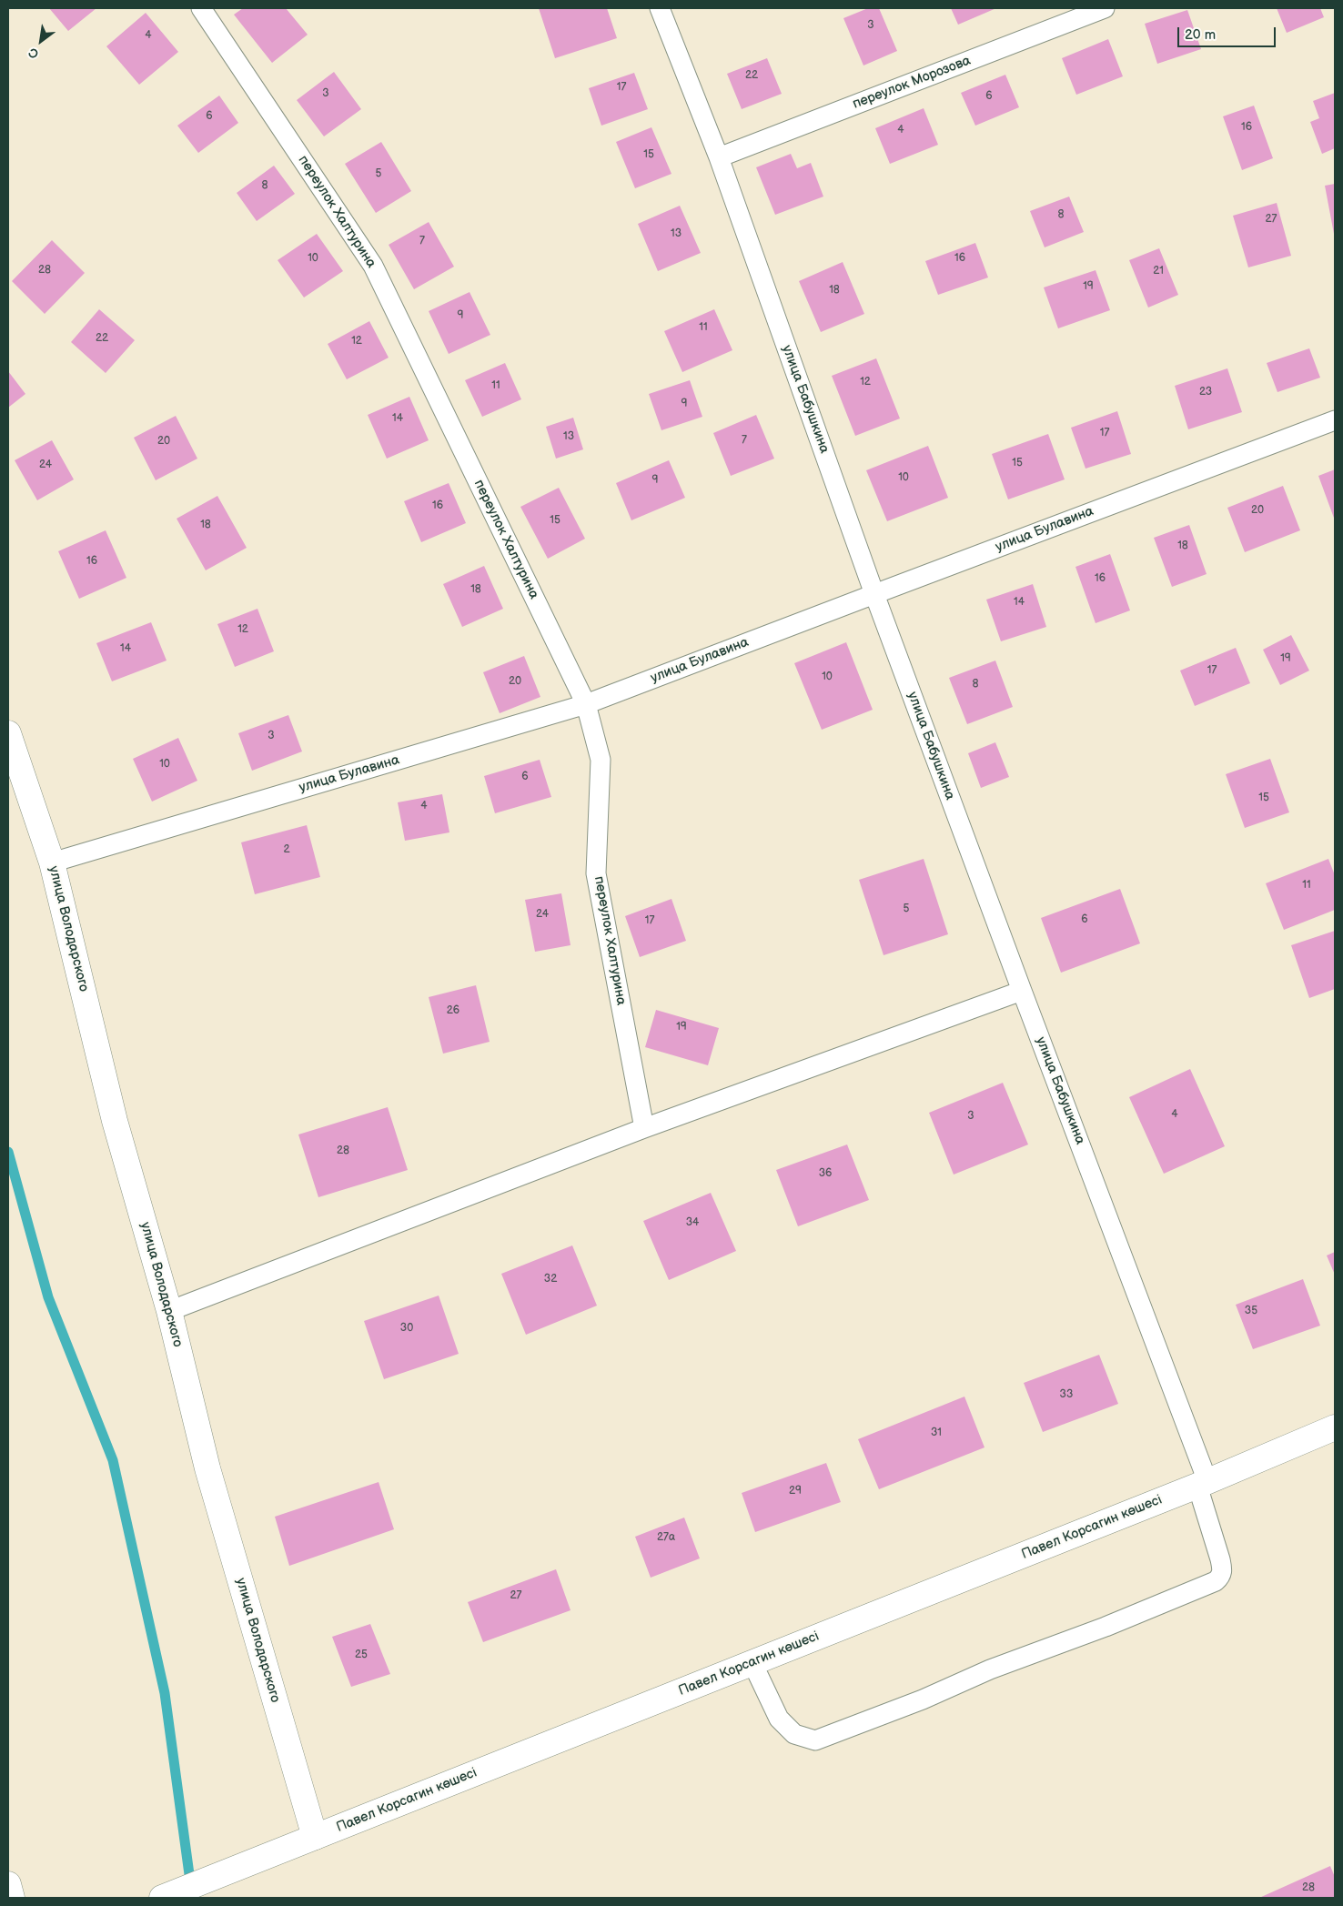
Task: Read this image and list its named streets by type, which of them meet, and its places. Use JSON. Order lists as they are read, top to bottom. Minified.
{"streets":{"street":["улица Володарского","Павел Корсагин көшесі"],"lane":["переулок Морозова","переулок Халтурина","улица Бабушкина","улица Булавина"]},"crossings":[["переулок Морозова","улица Бабушкина"],["переулок Халтурина","улица Булавина"],["улица Бабушкина","улица Булавина"],["улица Бабушкина","Павел Корсагин көшесі"],["улица Булавина","улица Володарского"],["улица Володарского","Павел Корсагин көшесі"]],"house_numbers":["3","4","22","17","3","6","6","16","4","15","5","8","8","27","13","7","10","16","28","21","19","18","9","11","22","12","12","11","23","9","14","17","13","7","20","15","24","10","9","16","20","15","18","18","16","16","18","14","12","14","19","17","10","20","8","3","10","6","15","4","2","11","5","24","6","17","26","19","4","3","28","36","34","32","35","30","33","31","29","27а","27","25","28"],"scale_bar":"20 m","north":"bottom left"}
